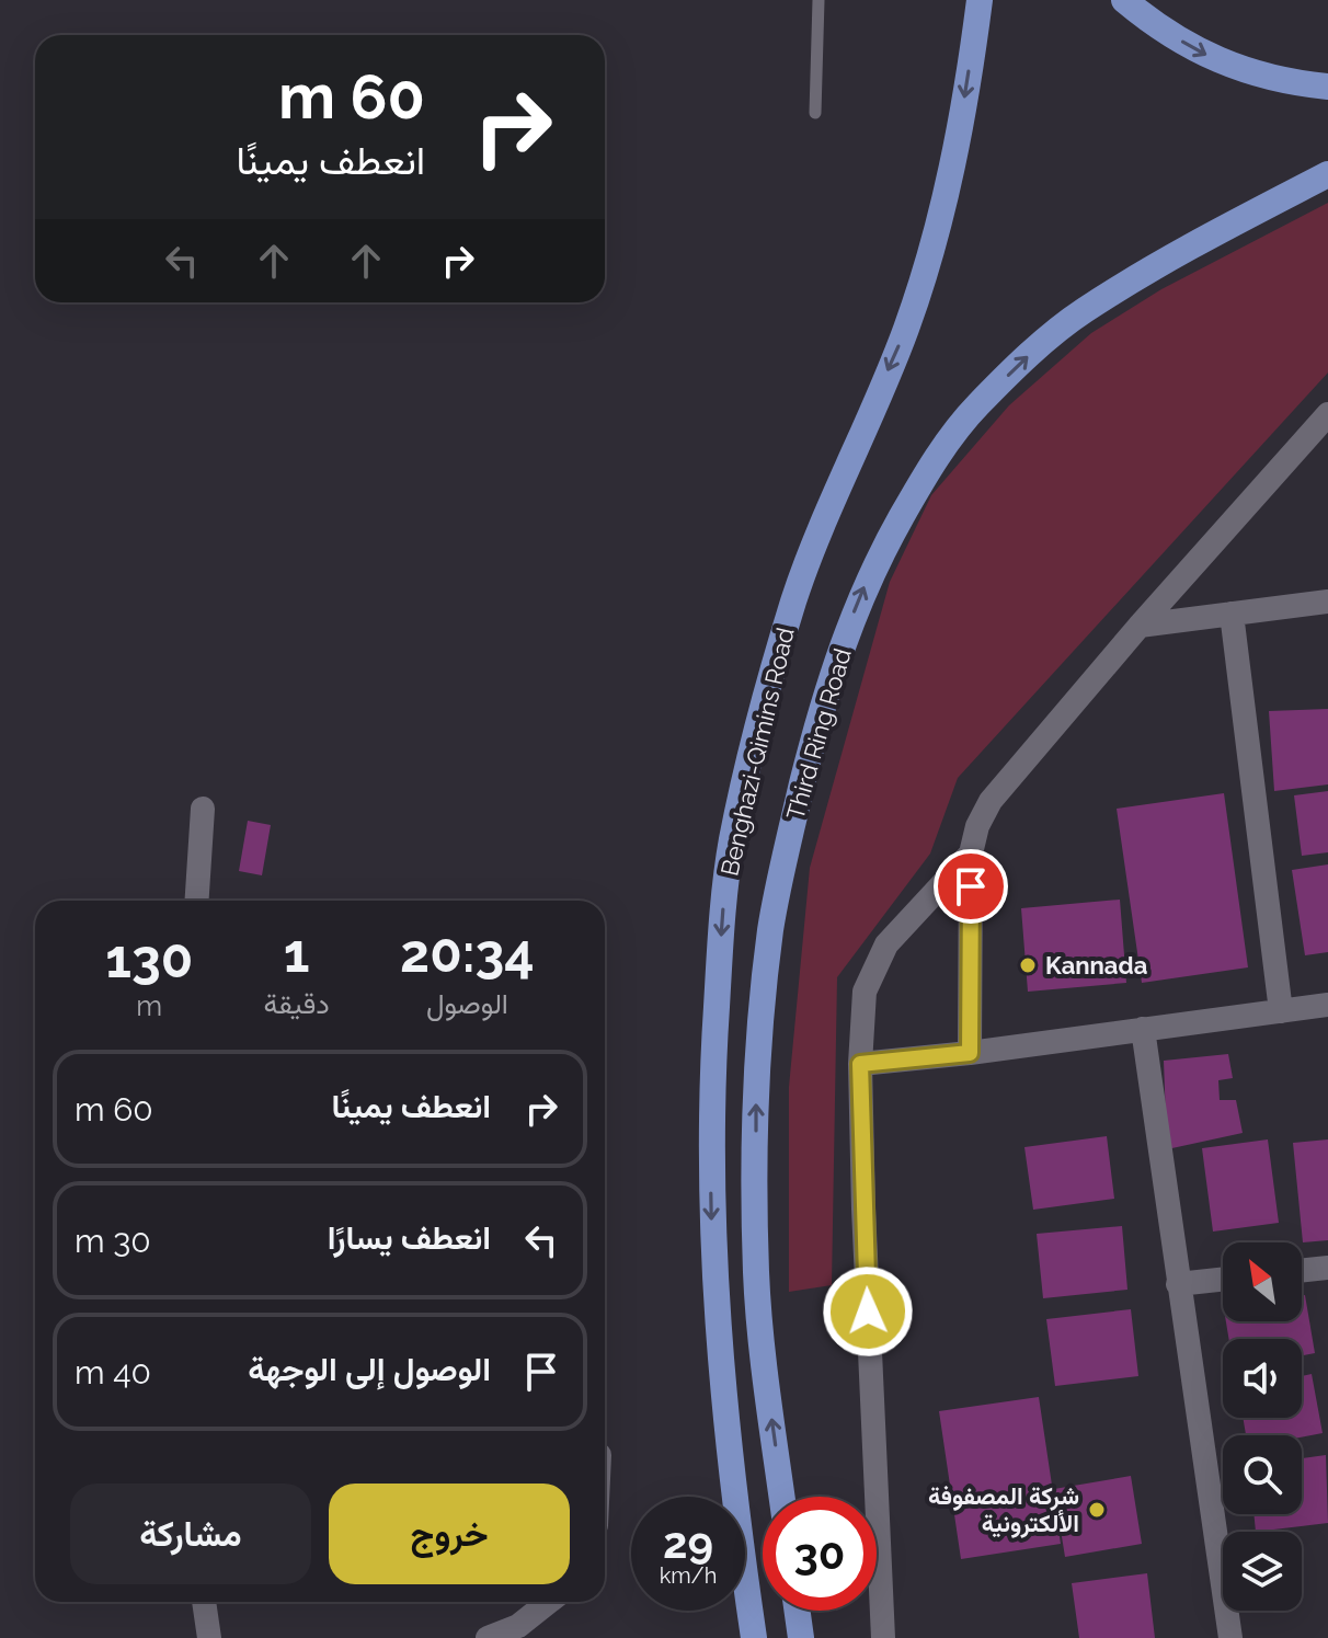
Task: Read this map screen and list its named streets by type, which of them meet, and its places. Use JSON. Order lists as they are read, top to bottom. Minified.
{"streets":{"main road":["Third Ring Road","Benghazi-Qimins Road"]},"one_way":["Third Ring Road","Benghazi-Qimins Road"],"places":["Kannada","شركة المصفوفة الألكترونية"],"north":"top left","page":{"turn":["60 m","انعطف يمينًا"],"eta":["20:34","الوصول","1","دقيقة","130","m"],"list":[{"name":"انعطف يمينًا","value":"60 m"},{"name":"انعطف يسارًا","value":"30 m"},{"name":"الوصول إلى الوجهة","value":"40 m"}],"buttons":["خروج","مشاركة"],"speed":"29 km/h","limit":"30"}}
